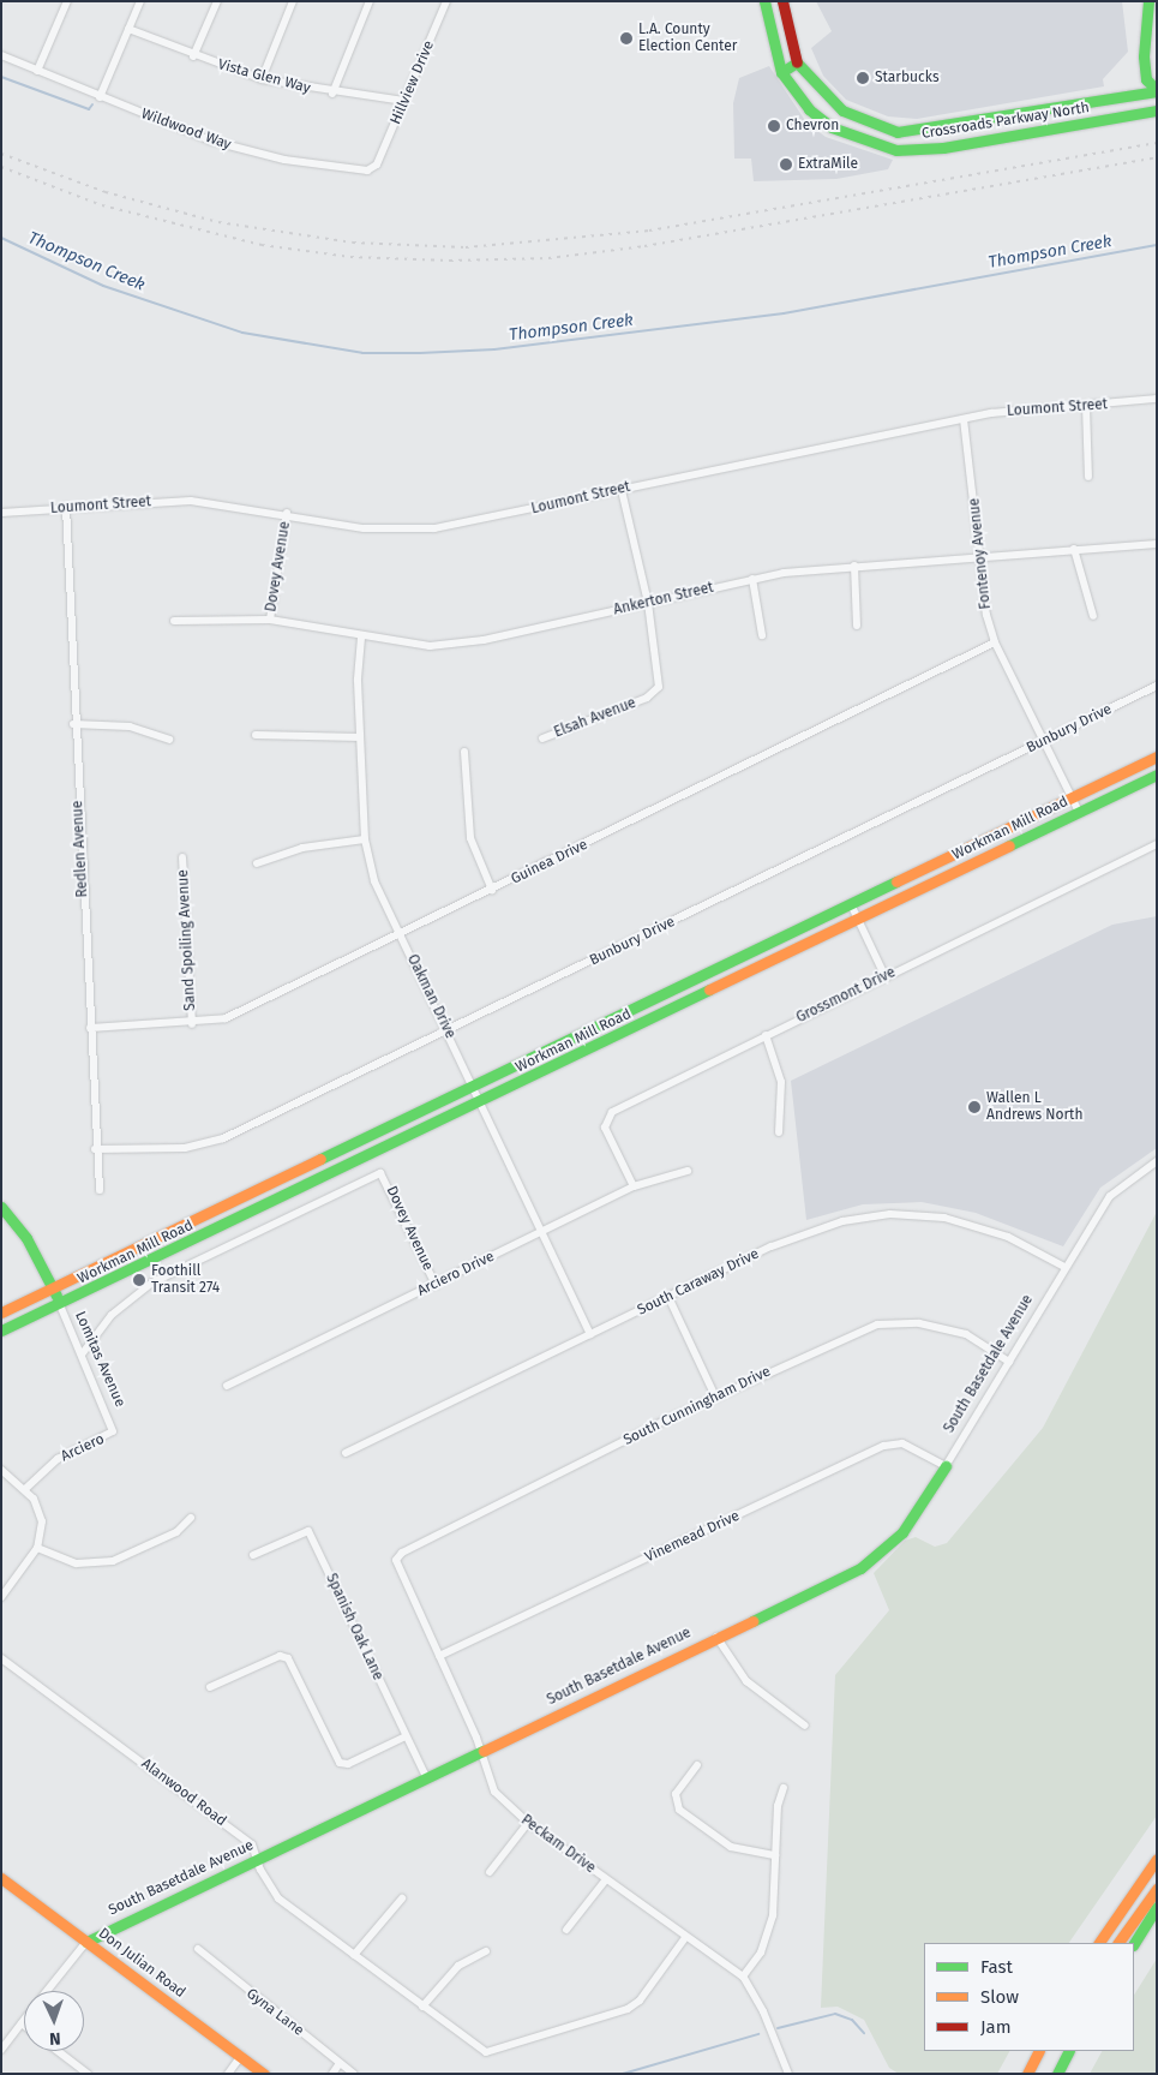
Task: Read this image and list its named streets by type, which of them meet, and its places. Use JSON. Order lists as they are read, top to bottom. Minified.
{"streets":{"main road":["Crossroads Parkway North","Workman Mill Road","Lomitas Avenue","South Basetdale Avenue","Don Julian Road"],"street":["Vista Glen Way","Hillview Drive","Wildwood Way","Loumont Street","Fontenoy Avenue","Dovey Avenue","Ankerton Street","Elsah Avenue","Bunbury Drive","Redlen Avenue","Guinea Drive","Sand Spoiling Avenue","Grossmont Drive","Oakman Drive","Arciero Drive","South Caraway Drive","South Cunningham Drive","Arciero","Vinemead Drive","Spanish Oak Lane","Alanwood Road","Peckam Drive","Gyna Lane"]},"crossings":[["Vista Glen Way","Hillview Drive"],["Hillview Drive","Wildwood Way"],["Loumont Street","Fontenoy Avenue"],["Loumont Street","Dovey Avenue"],["Loumont Street","Elsah Avenue"],["Loumont Street","Redlen Avenue"],["Fontenoy Avenue","Ankerton Street"],["Fontenoy Avenue","Bunbury Drive"],["Fontenoy Avenue","Workman Mill Road"],["Fontenoy Avenue","Guinea Drive"],["Dovey Avenue","Ankerton Street"],["Dovey Avenue","Arciero Drive"],["Dovey Avenue","Lomitas Avenue"],["Ankerton Street","Elsah Avenue"],["Ankerton Street","Oakman Drive"],["Bunbury Drive","Redlen Avenue"],["Bunbury Drive","Oakman Drive"],["Workman Mill Road","Oakman Drive"],["Workman Mill Road","Lomitas Avenue"],["Redlen Avenue","Guinea Drive"],["Guinea Drive","Sand Spoiling Avenue"],["Guinea Drive","Oakman Drive"],["Grossmont Drive","Arciero Drive"],["Oakman Drive","Arciero Drive"],["Oakman Drive","South Caraway Drive"],["South Caraway Drive","South Basetdale Avenue"],["Lomitas Avenue","Arciero"],["South Basetdale Avenue","South Cunningham Drive"],["South Basetdale Avenue","Vinemead Drive"],["South Basetdale Avenue","Spanish Oak Lane"],["South Basetdale Avenue","Alanwood Road"],["South Basetdale Avenue","Peckam Drive"],["South Basetdale Avenue","Don Julian Road"],["South Cunningham Drive","Peckam Drive"],["Vinemead Drive","Peckam Drive"],["Alanwood Road","Peckam Drive"]],"water":["Thompson Creek"],"places":["L.A. County Election Center","Starbucks","Chevron","ExtraMile","Wallen L Andrews North","Foothill Transit 274"],"legend":["Fast","Slow","Jam"],"north":"bottom"}
